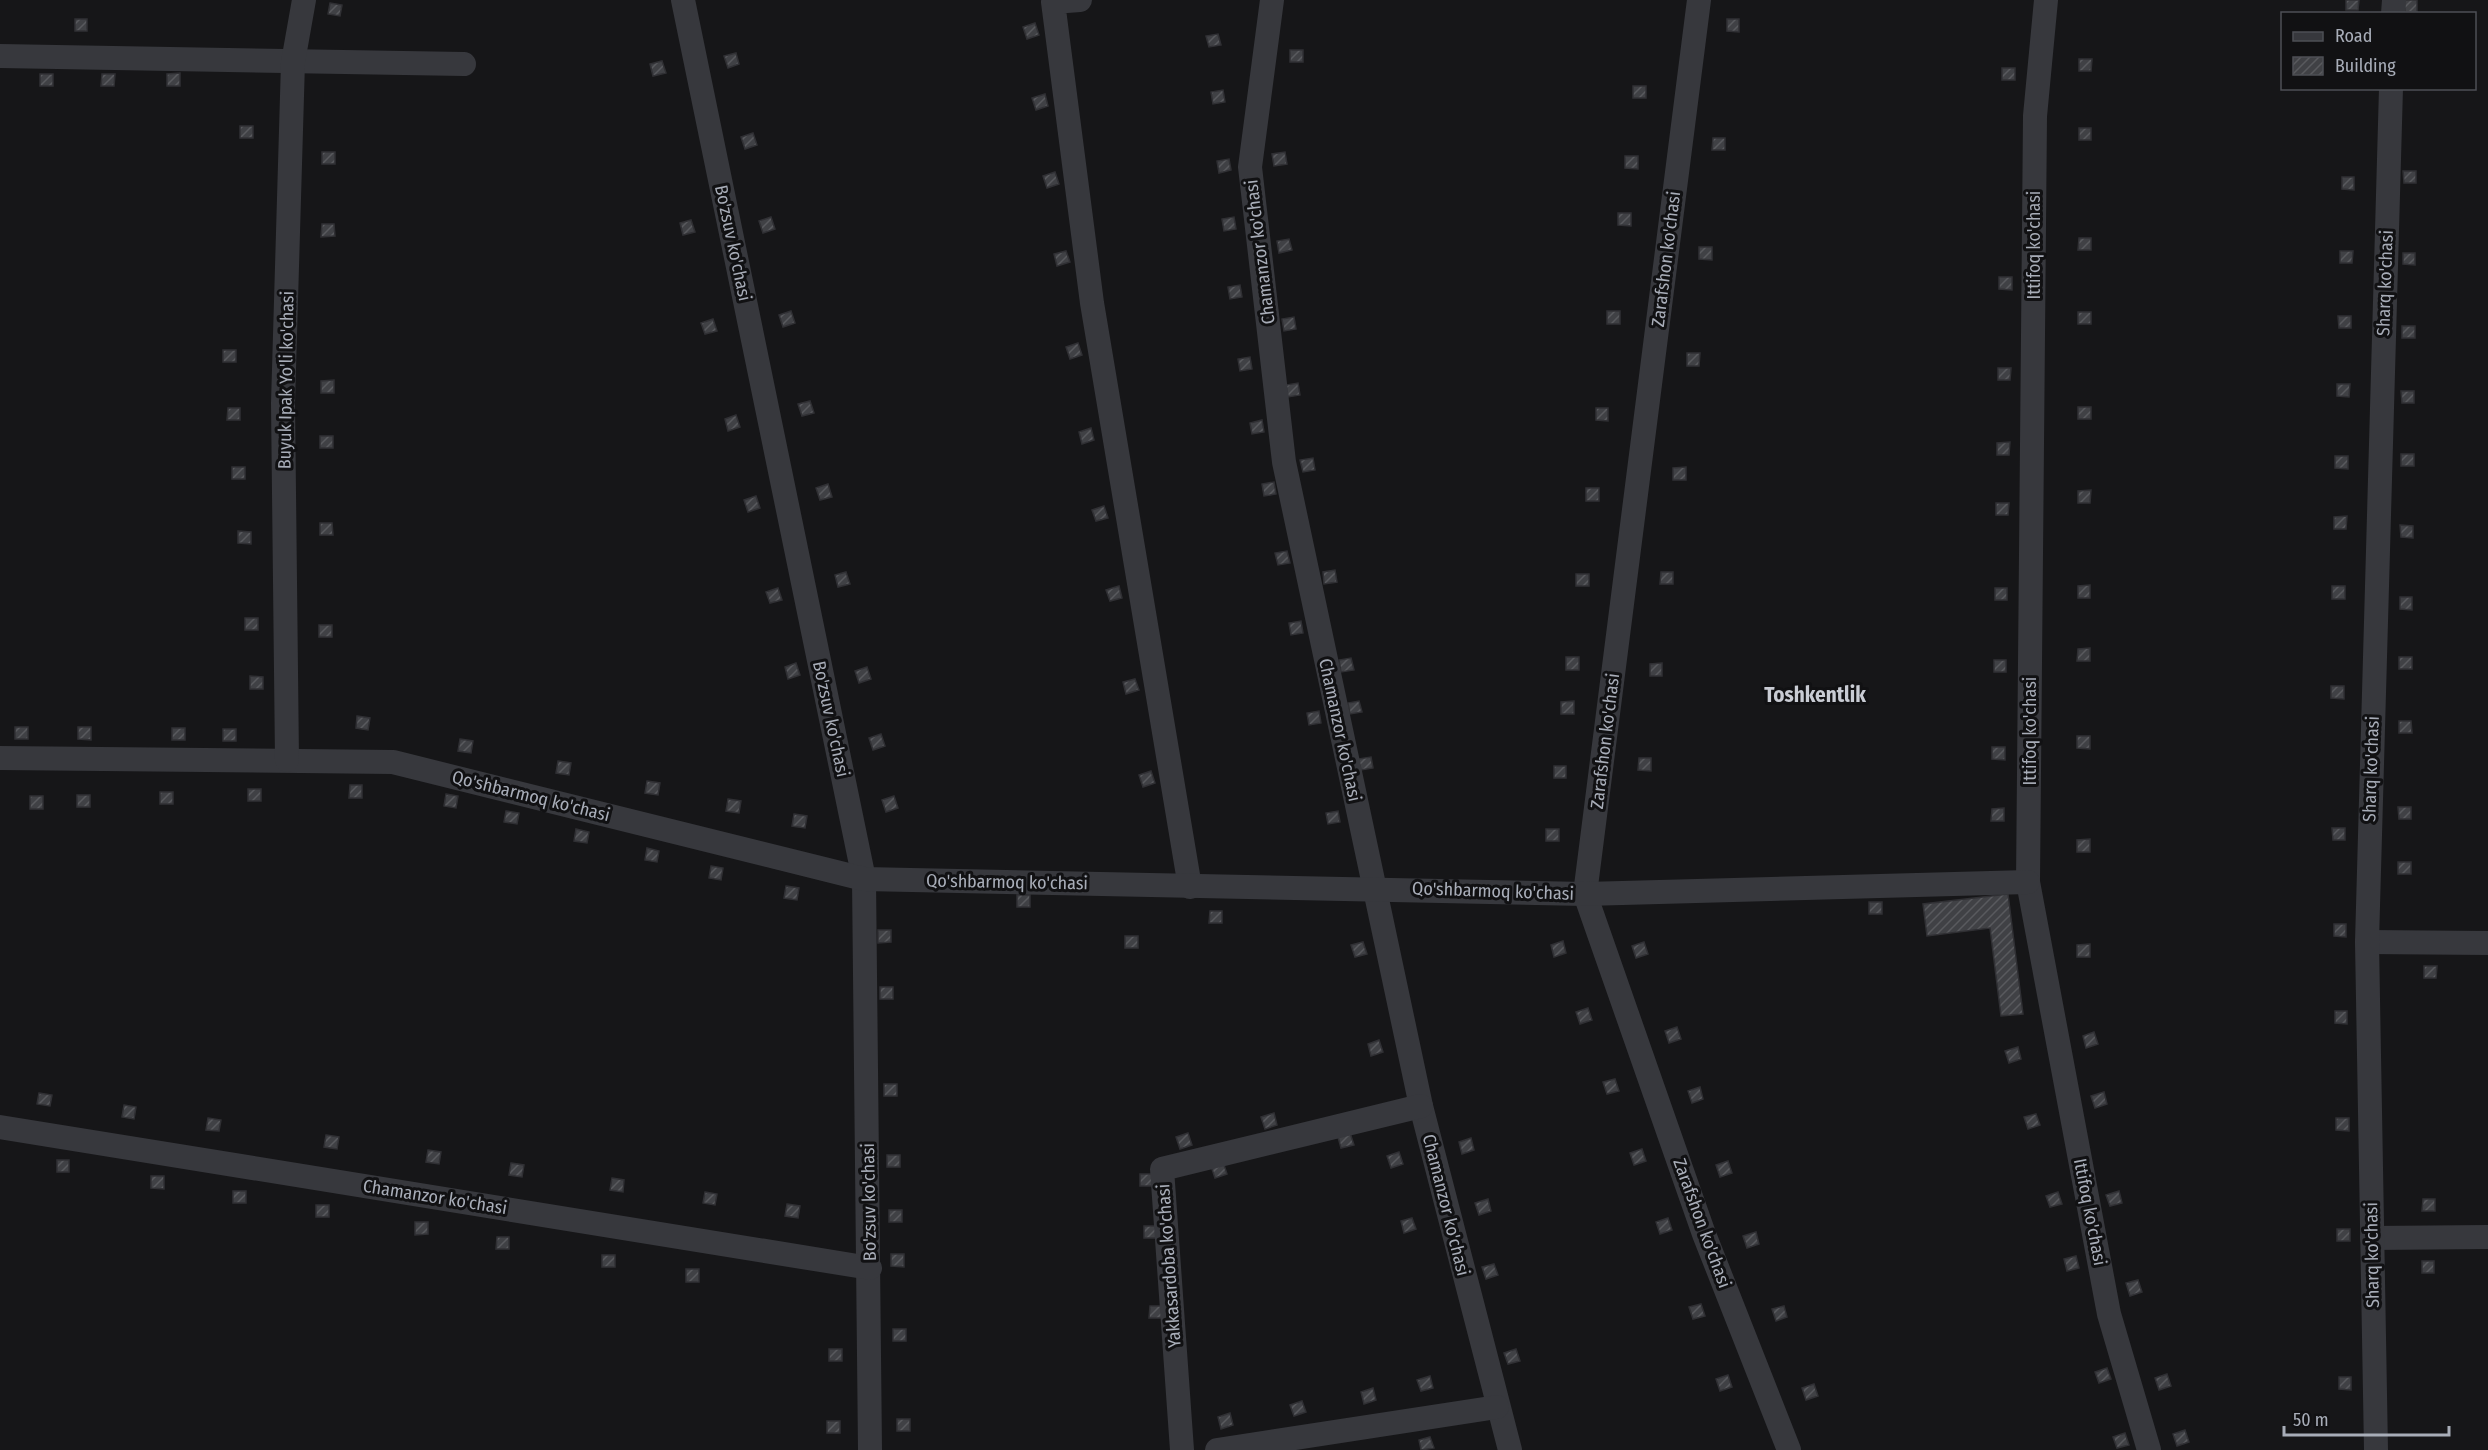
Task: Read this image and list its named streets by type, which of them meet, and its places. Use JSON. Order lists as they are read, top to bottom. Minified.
{"streets":{"street":["Bo'zsuv ko'chasi","Ittifoq ko'chasi","Chamanzor ko'chasi","Zarafshon ko'chasi","Sharq ko'chasi","Buyuk Ipak Yo'li ko'chasi","Qo'shbarmoq ko'chasi","Yakkasardoba ko'chasi"]},"crossings":[["Bo'zsuv ko'chasi","Chamanzor ko'chasi"],["Bo'zsuv ko'chasi","Qo'shbarmoq ko'chasi"],["Ittifoq ko'chasi","Qo'shbarmoq ko'chasi"],["Chamanzor ko'chasi","Qo'shbarmoq ko'chasi"],["Chamanzor ko'chasi","Yakkasardoba ko'chasi"],["Zarafshon ko'chasi","Qo'shbarmoq ko'chasi"],["Buyuk Ipak Yo'li ko'chasi","Qo'shbarmoq ko'chasi"]],"districts":["Toshkentlik"],"legend":["Road","Building"],"scale_bar":"50 m"}
